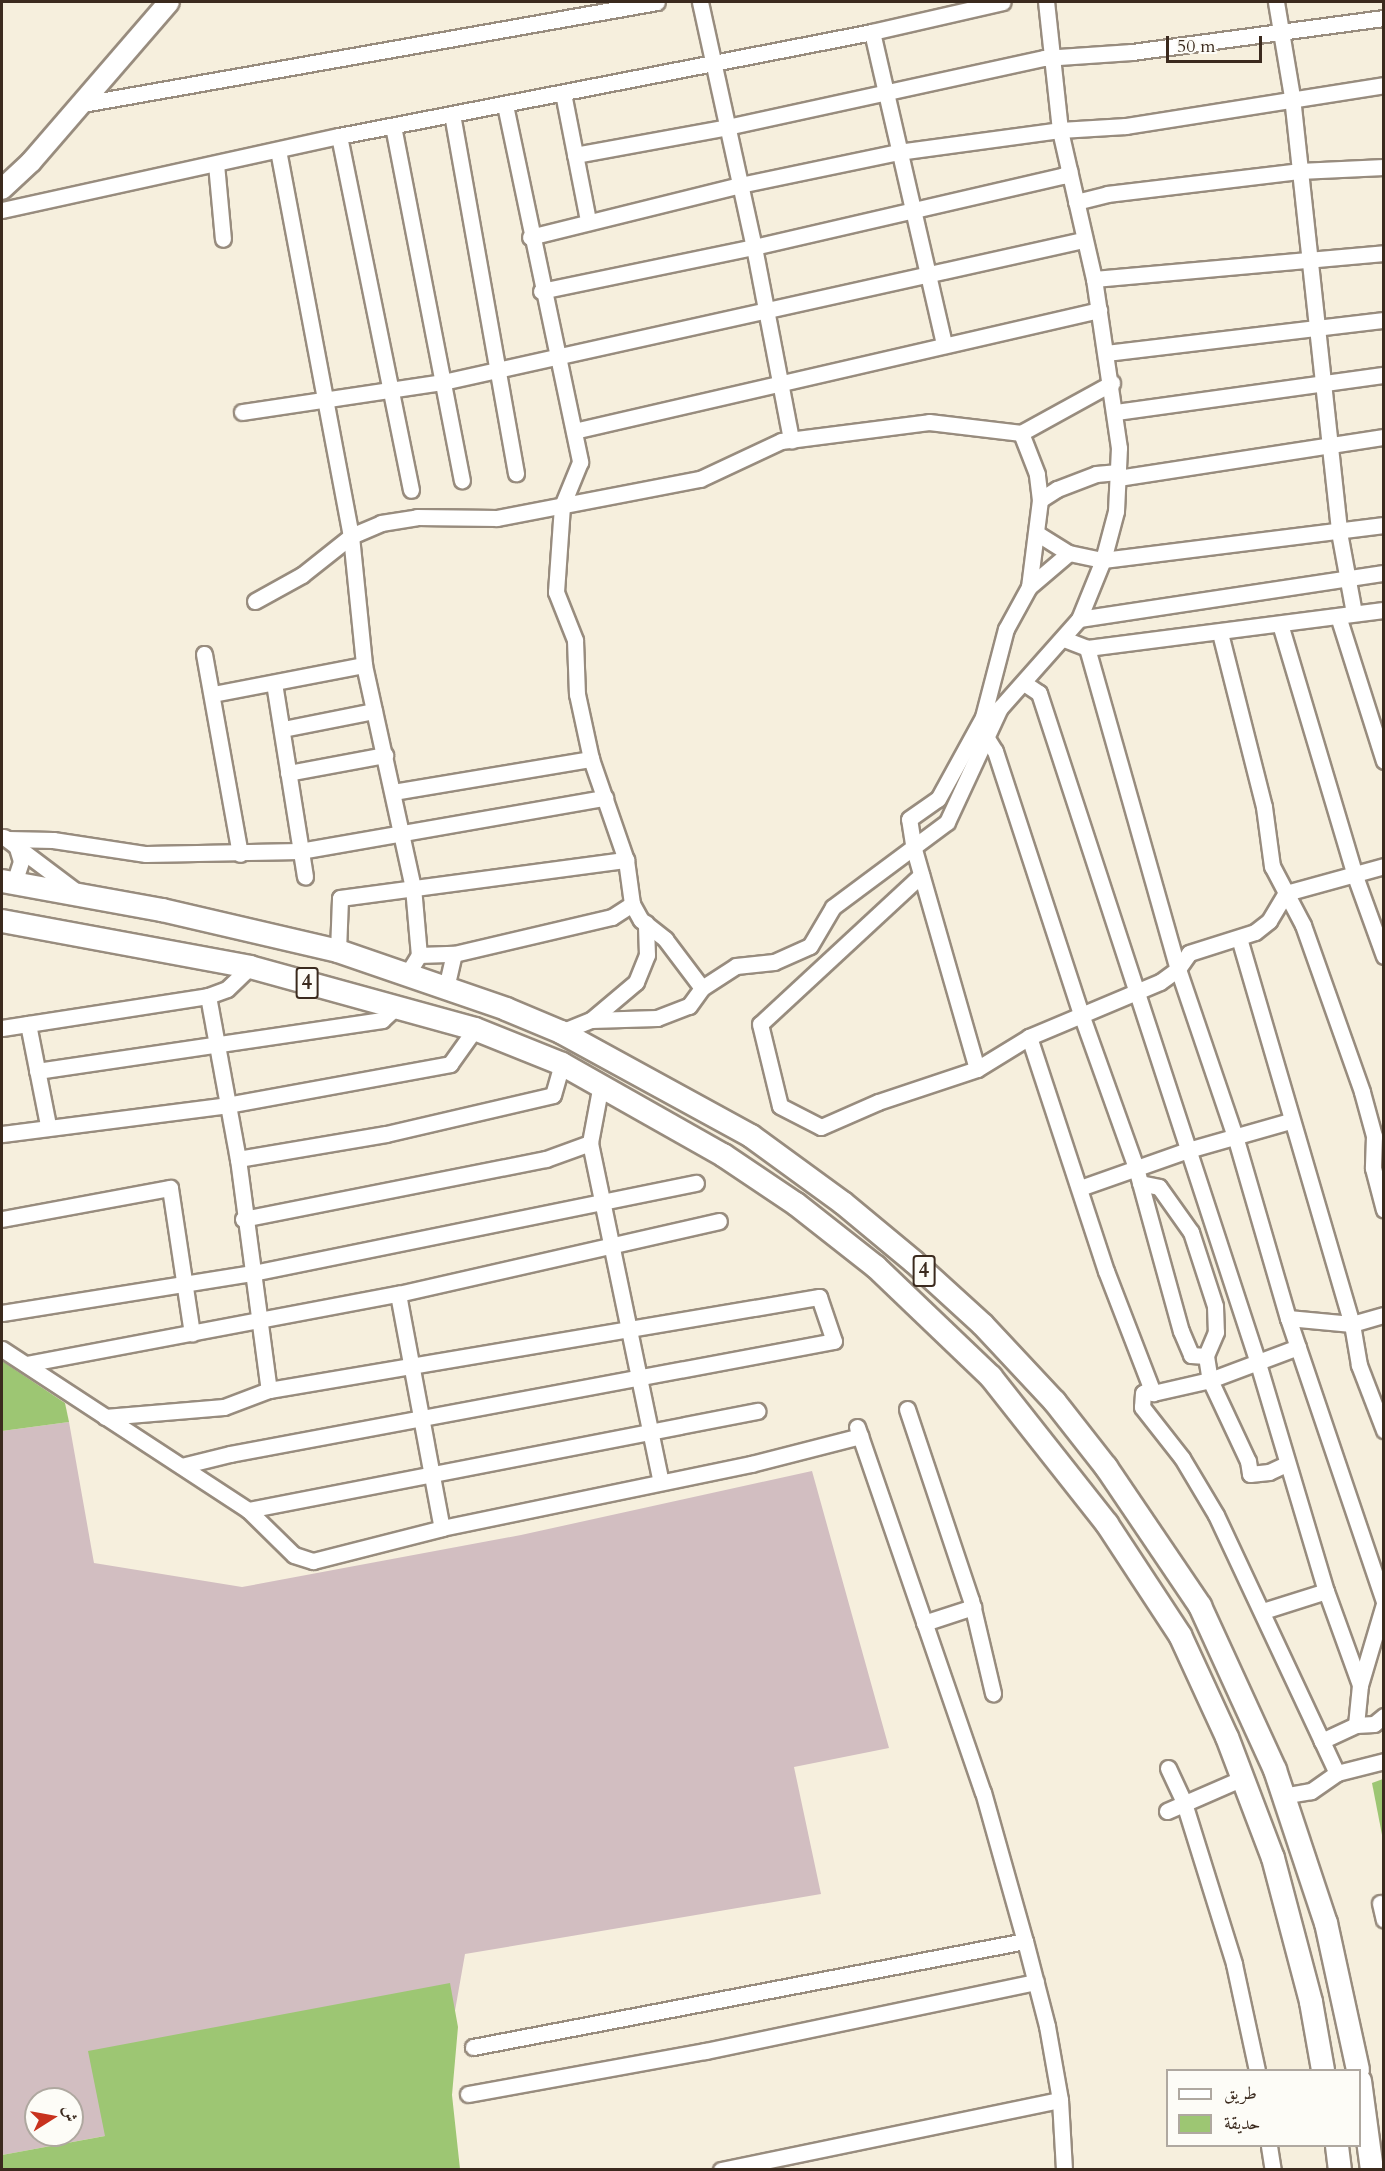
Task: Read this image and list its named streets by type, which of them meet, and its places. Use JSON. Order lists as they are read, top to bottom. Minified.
{"streets":{"highway":["4"]},"legend":["طريق","حديقة"],"scale_bar":"50 m","north":"right"}
